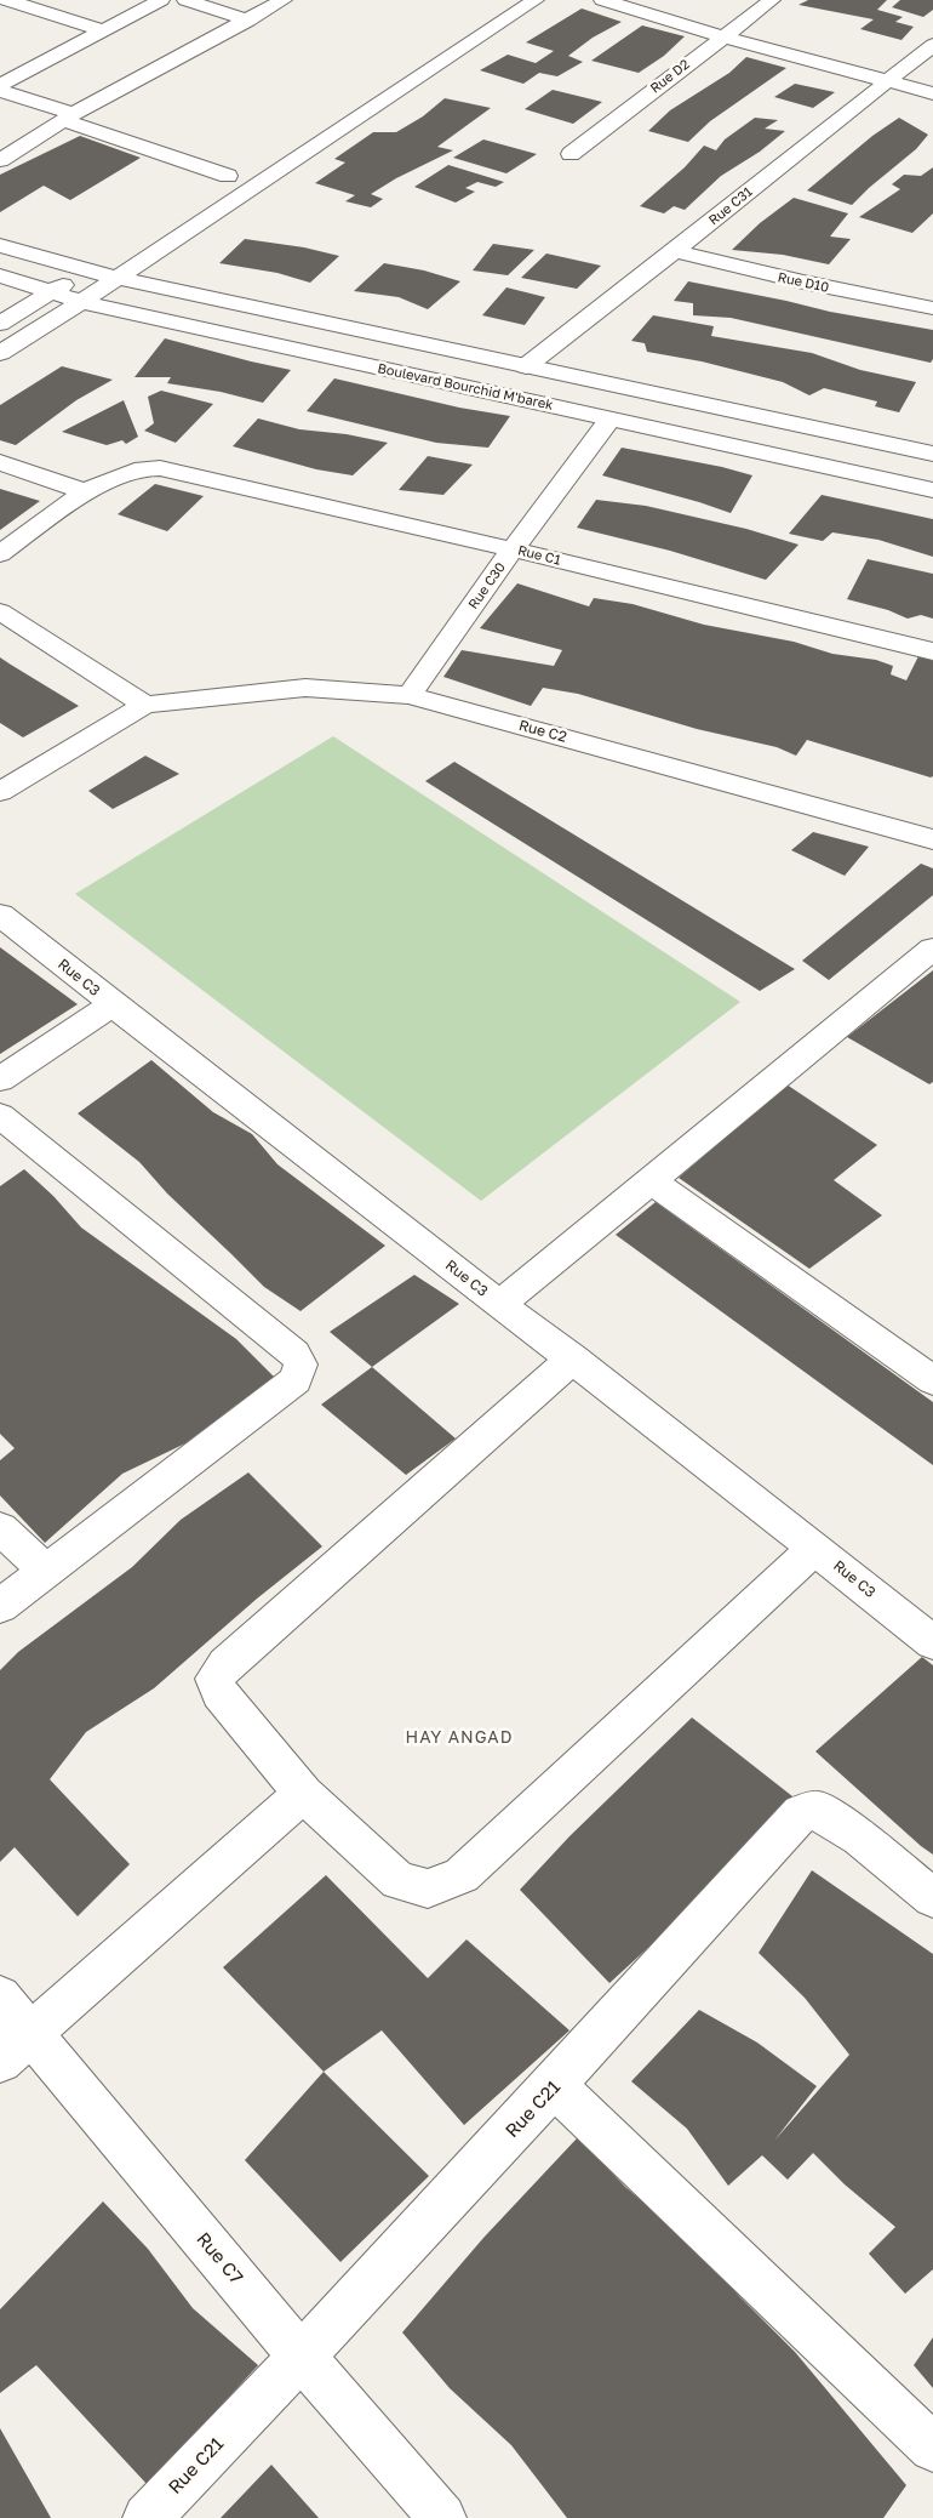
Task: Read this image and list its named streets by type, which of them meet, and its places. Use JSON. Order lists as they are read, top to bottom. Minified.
{"streets":{"street":["Rue D2","Rue C31","Rue D10","Boulevard Bourchid M'barek","Rue C1","Rue C30","Rue C2","Rue C3","Rue C21","Rue C7"]},"crossings":[["Rue C31","Rue D10"],["Boulevard Bourchid M'barek","Rue C30"],["Rue C1","Rue C30"],["Rue C30","Rue C2"],["Rue C21","Rue C7"]],"districts":["HAY ANGAD"]}
